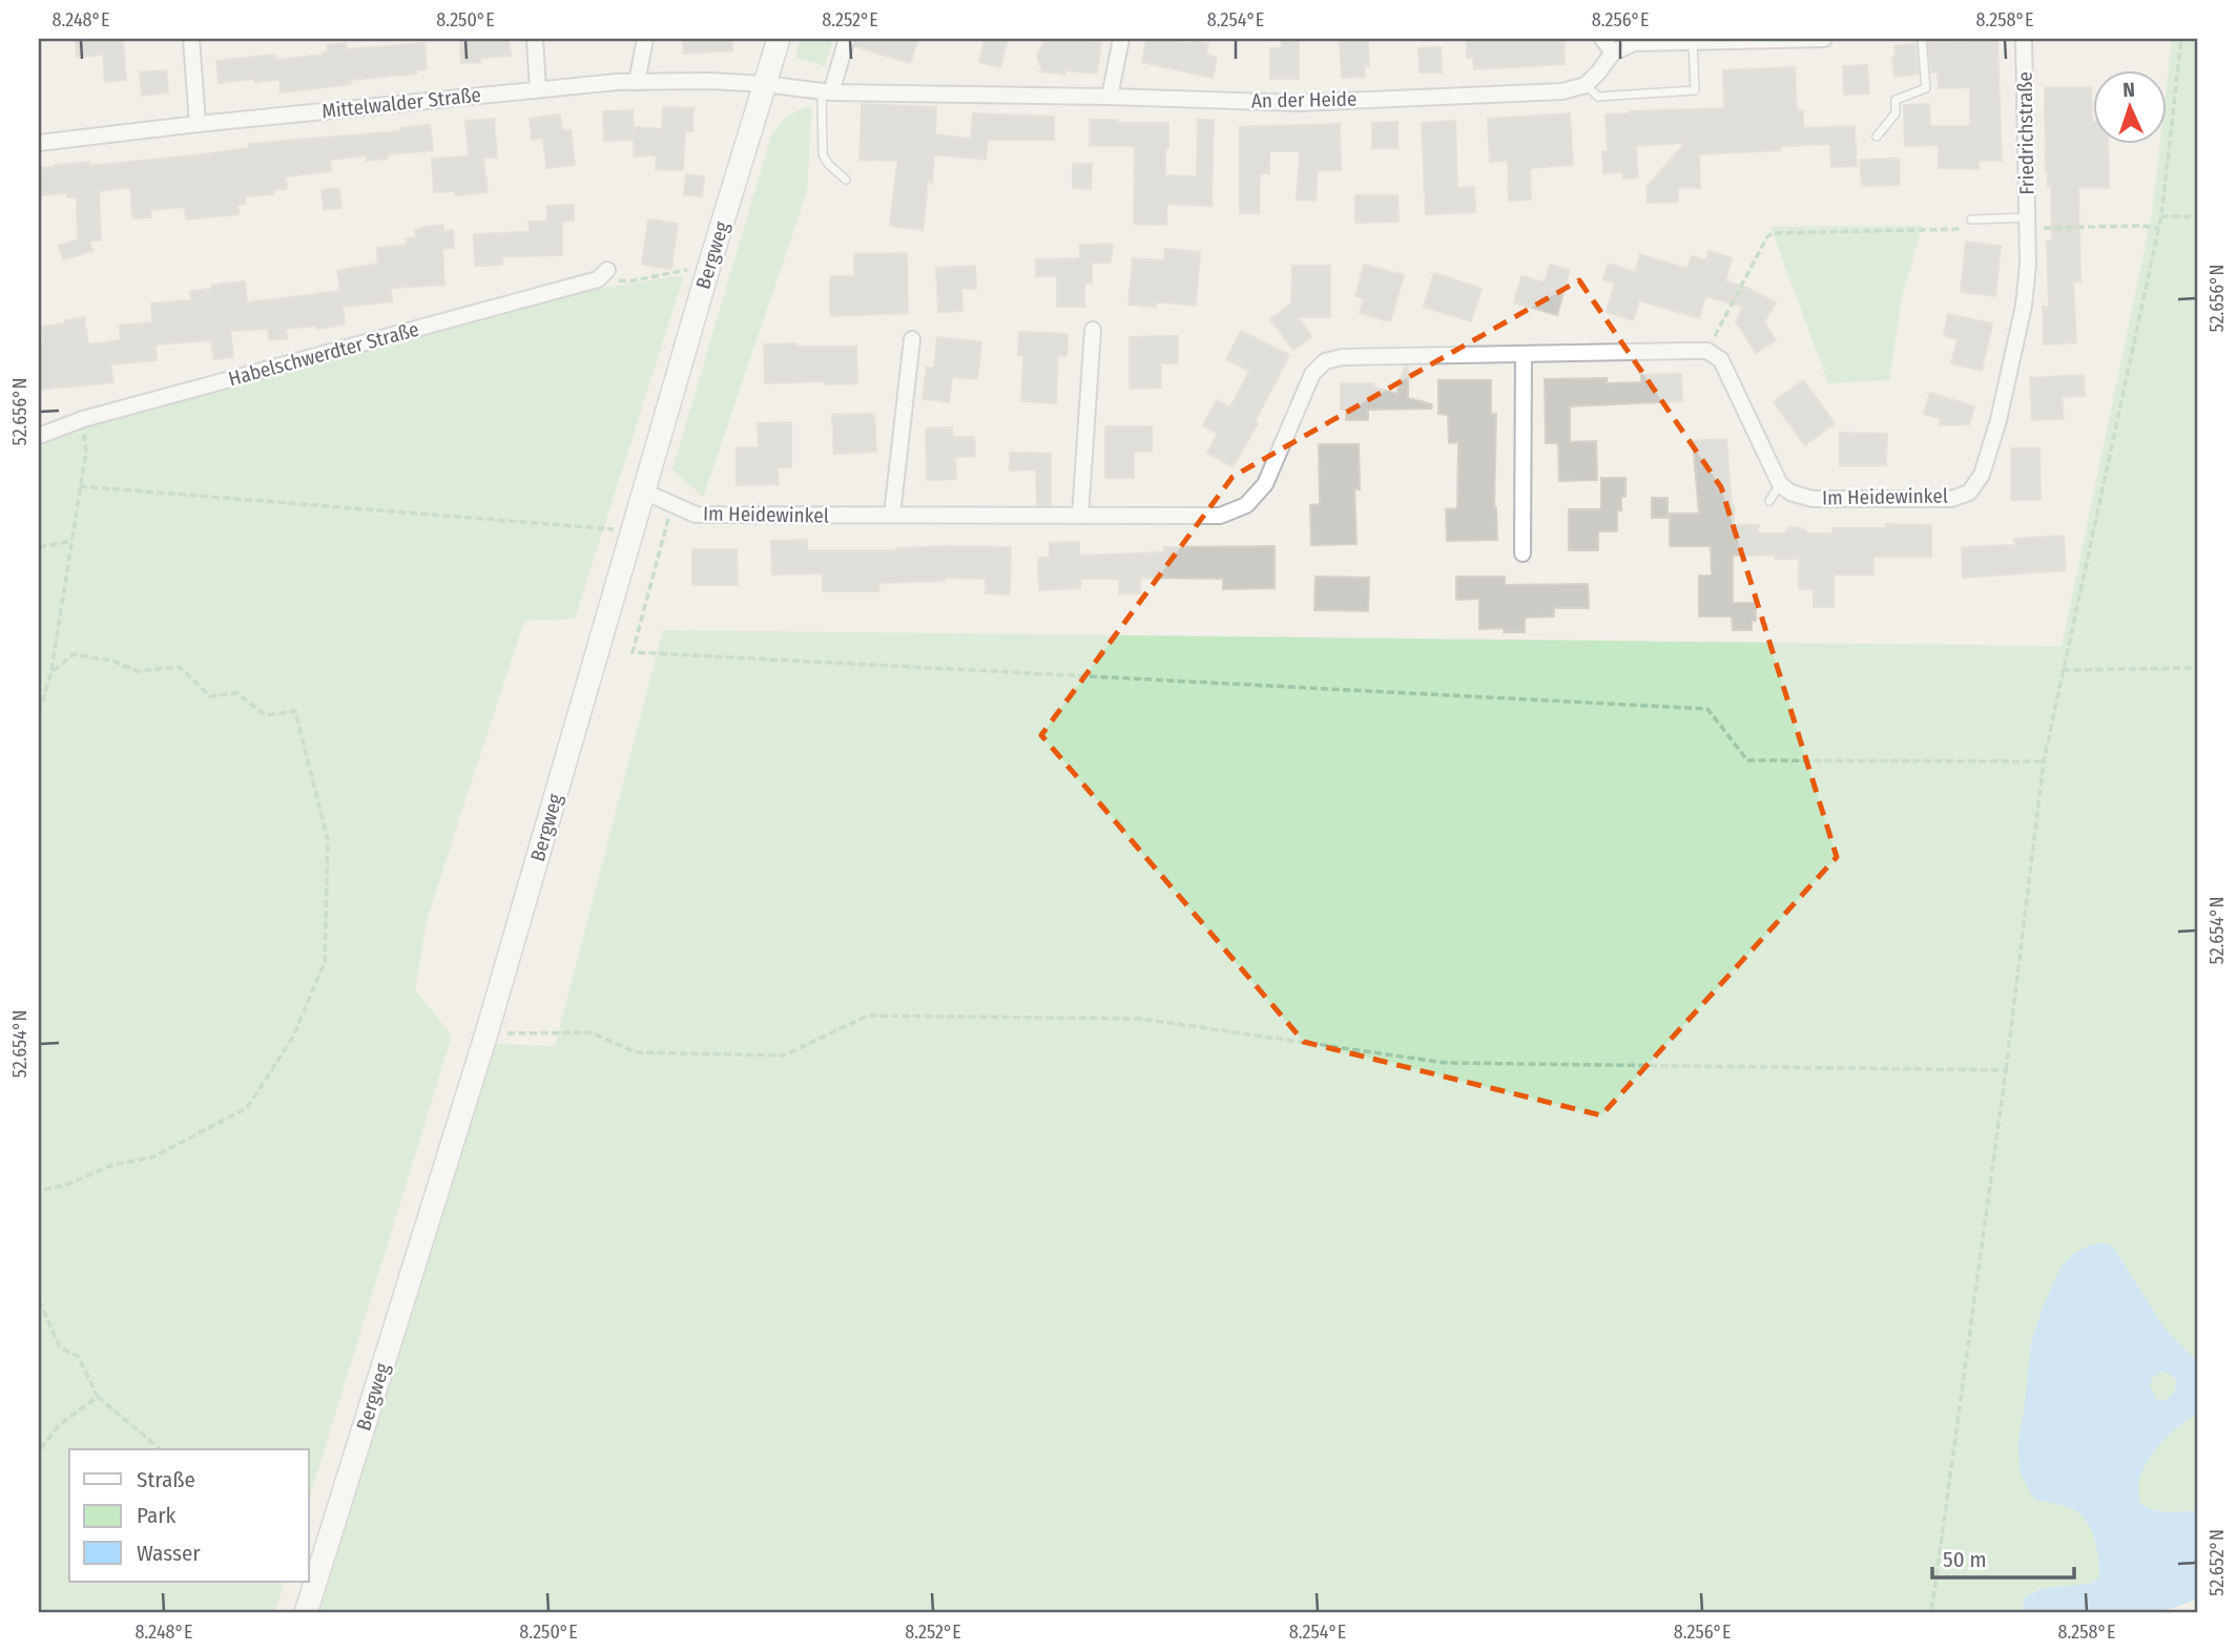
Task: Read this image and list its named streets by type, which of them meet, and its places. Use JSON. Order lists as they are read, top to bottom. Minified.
{"streets":{"main road":["Bergweg"],"street":["An der Heide","Mittelwalder Straße","Friedrichstraße","Habelschwerdter Straße","Im Heidewinkel"]},"crossings":[["An der Heide","Mittelwalder Straße"],["An der Heide","Bergweg"],["Mittelwalder Straße","Bergweg"],["Friedrichstraße","Im Heidewinkel"],["Bergweg","Im Heidewinkel"]],"legend":["Straße","Park","Wasser"],"scale_bar":"50 m","north":"top","coordinates":["8.248°E","8.250°E","8.252°E","8.254°E","8.256°E","8.258°E","52.656°N","52.654°N","52.652°N"]}
